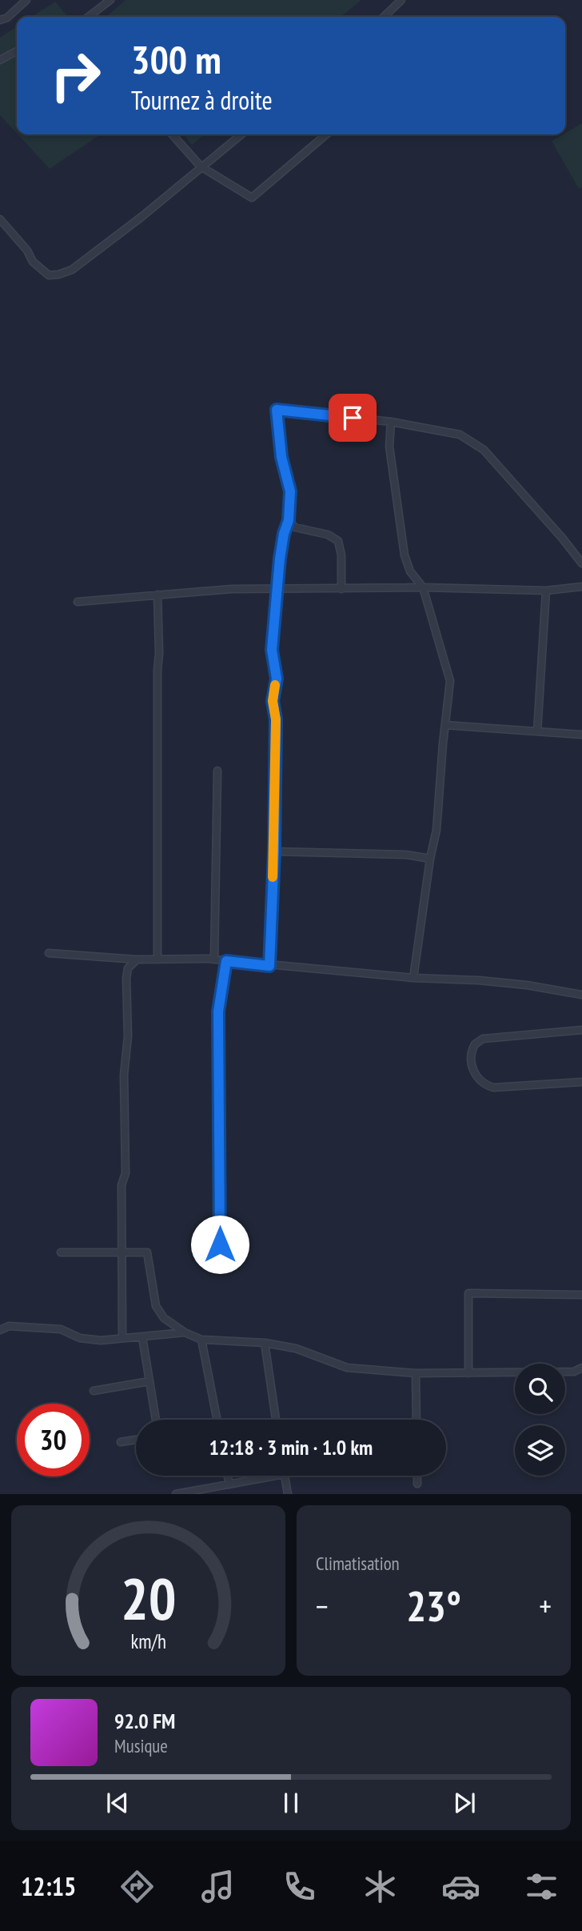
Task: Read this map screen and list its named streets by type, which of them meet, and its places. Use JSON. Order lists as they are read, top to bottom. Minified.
{"page":{"turn":["300 m","Tournez à droite"],"limit":"30","trip":"12:18 · 3 min · 1.0 km","tile":"Climatisation","heat":["−","23°","+"],"song":["92.0 FM","Musique"],"tabs":"12:15","gauge":["20","km/h"]}}
